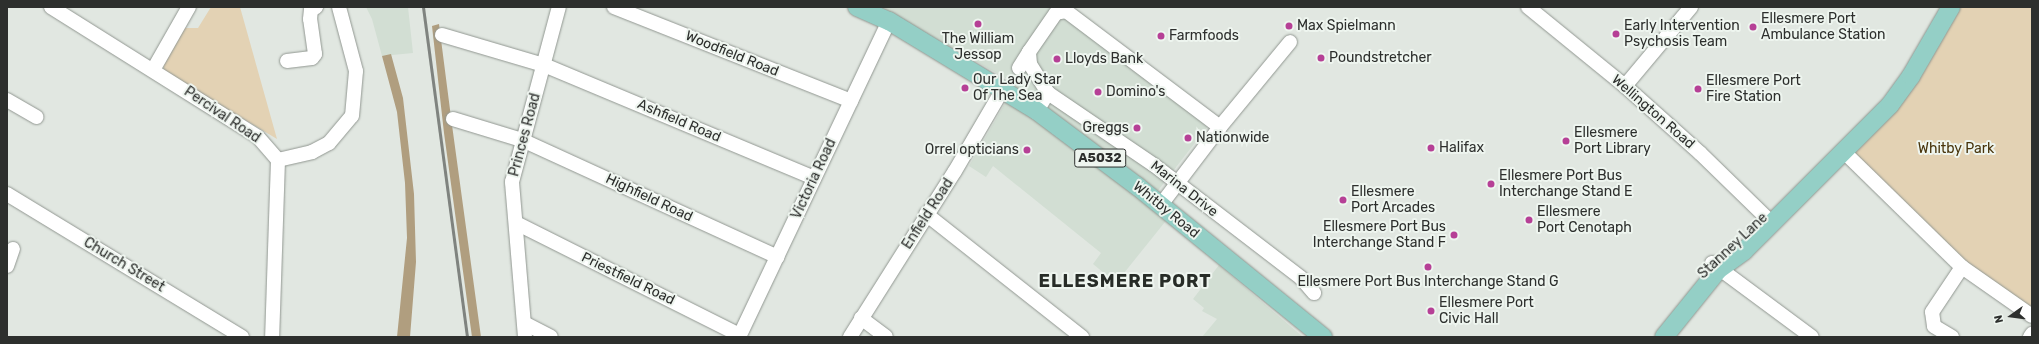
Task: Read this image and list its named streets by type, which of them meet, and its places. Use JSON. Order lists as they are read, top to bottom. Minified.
{"streets":{"main road":["A5032","Whitby Road","Stanney Lane"],"street":["Woodfield Road","Wellington Road","Percival Road","Ashfield Road","Princes Road","Victoria Road","Marina Drive","Highfield Road","Enfield Road","Church Street","Priestfield Road"]},"crossings":[["Woodfield Road","Victoria Road"],["Wellington Road","Stanney Lane"],["Ashfield Road","Princes Road"],["Ashfield Road","Victoria Road"],["Princes Road","Highfield Road"],["Princes Road","Priestfield Road"],["Victoria Road","Highfield Road"],["Victoria Road","Whitby Road"],["Victoria Road","Priestfield Road"],["Whitby Road","Enfield Road"]],"districts":["ELLESMERE PORT"],"parks":["Whitby Park"],"places":["The William Jessop","Max Spielmann","Ellesmere Port Ambulance Station","Early Intervention Psychosis Team","Farmfoods","Poundstretcher","Lloyds Bank","Our Lady Star Of The Sea","Ellesmere Port Fire Station","Domino's","Greggs","Nationwide","Ellesmere Port Library","Halifax","Orrel opticians","Ellesmere Port Bus Interchange Stand E","Ellesmere Port Arcades","Ellesmere Port Cenotaph","Ellesmere Port Bus Interchange Stand F","Ellesmere Port Bus Interchange Stand G","Ellesmere Port Civic Hall"],"north":"left"}
